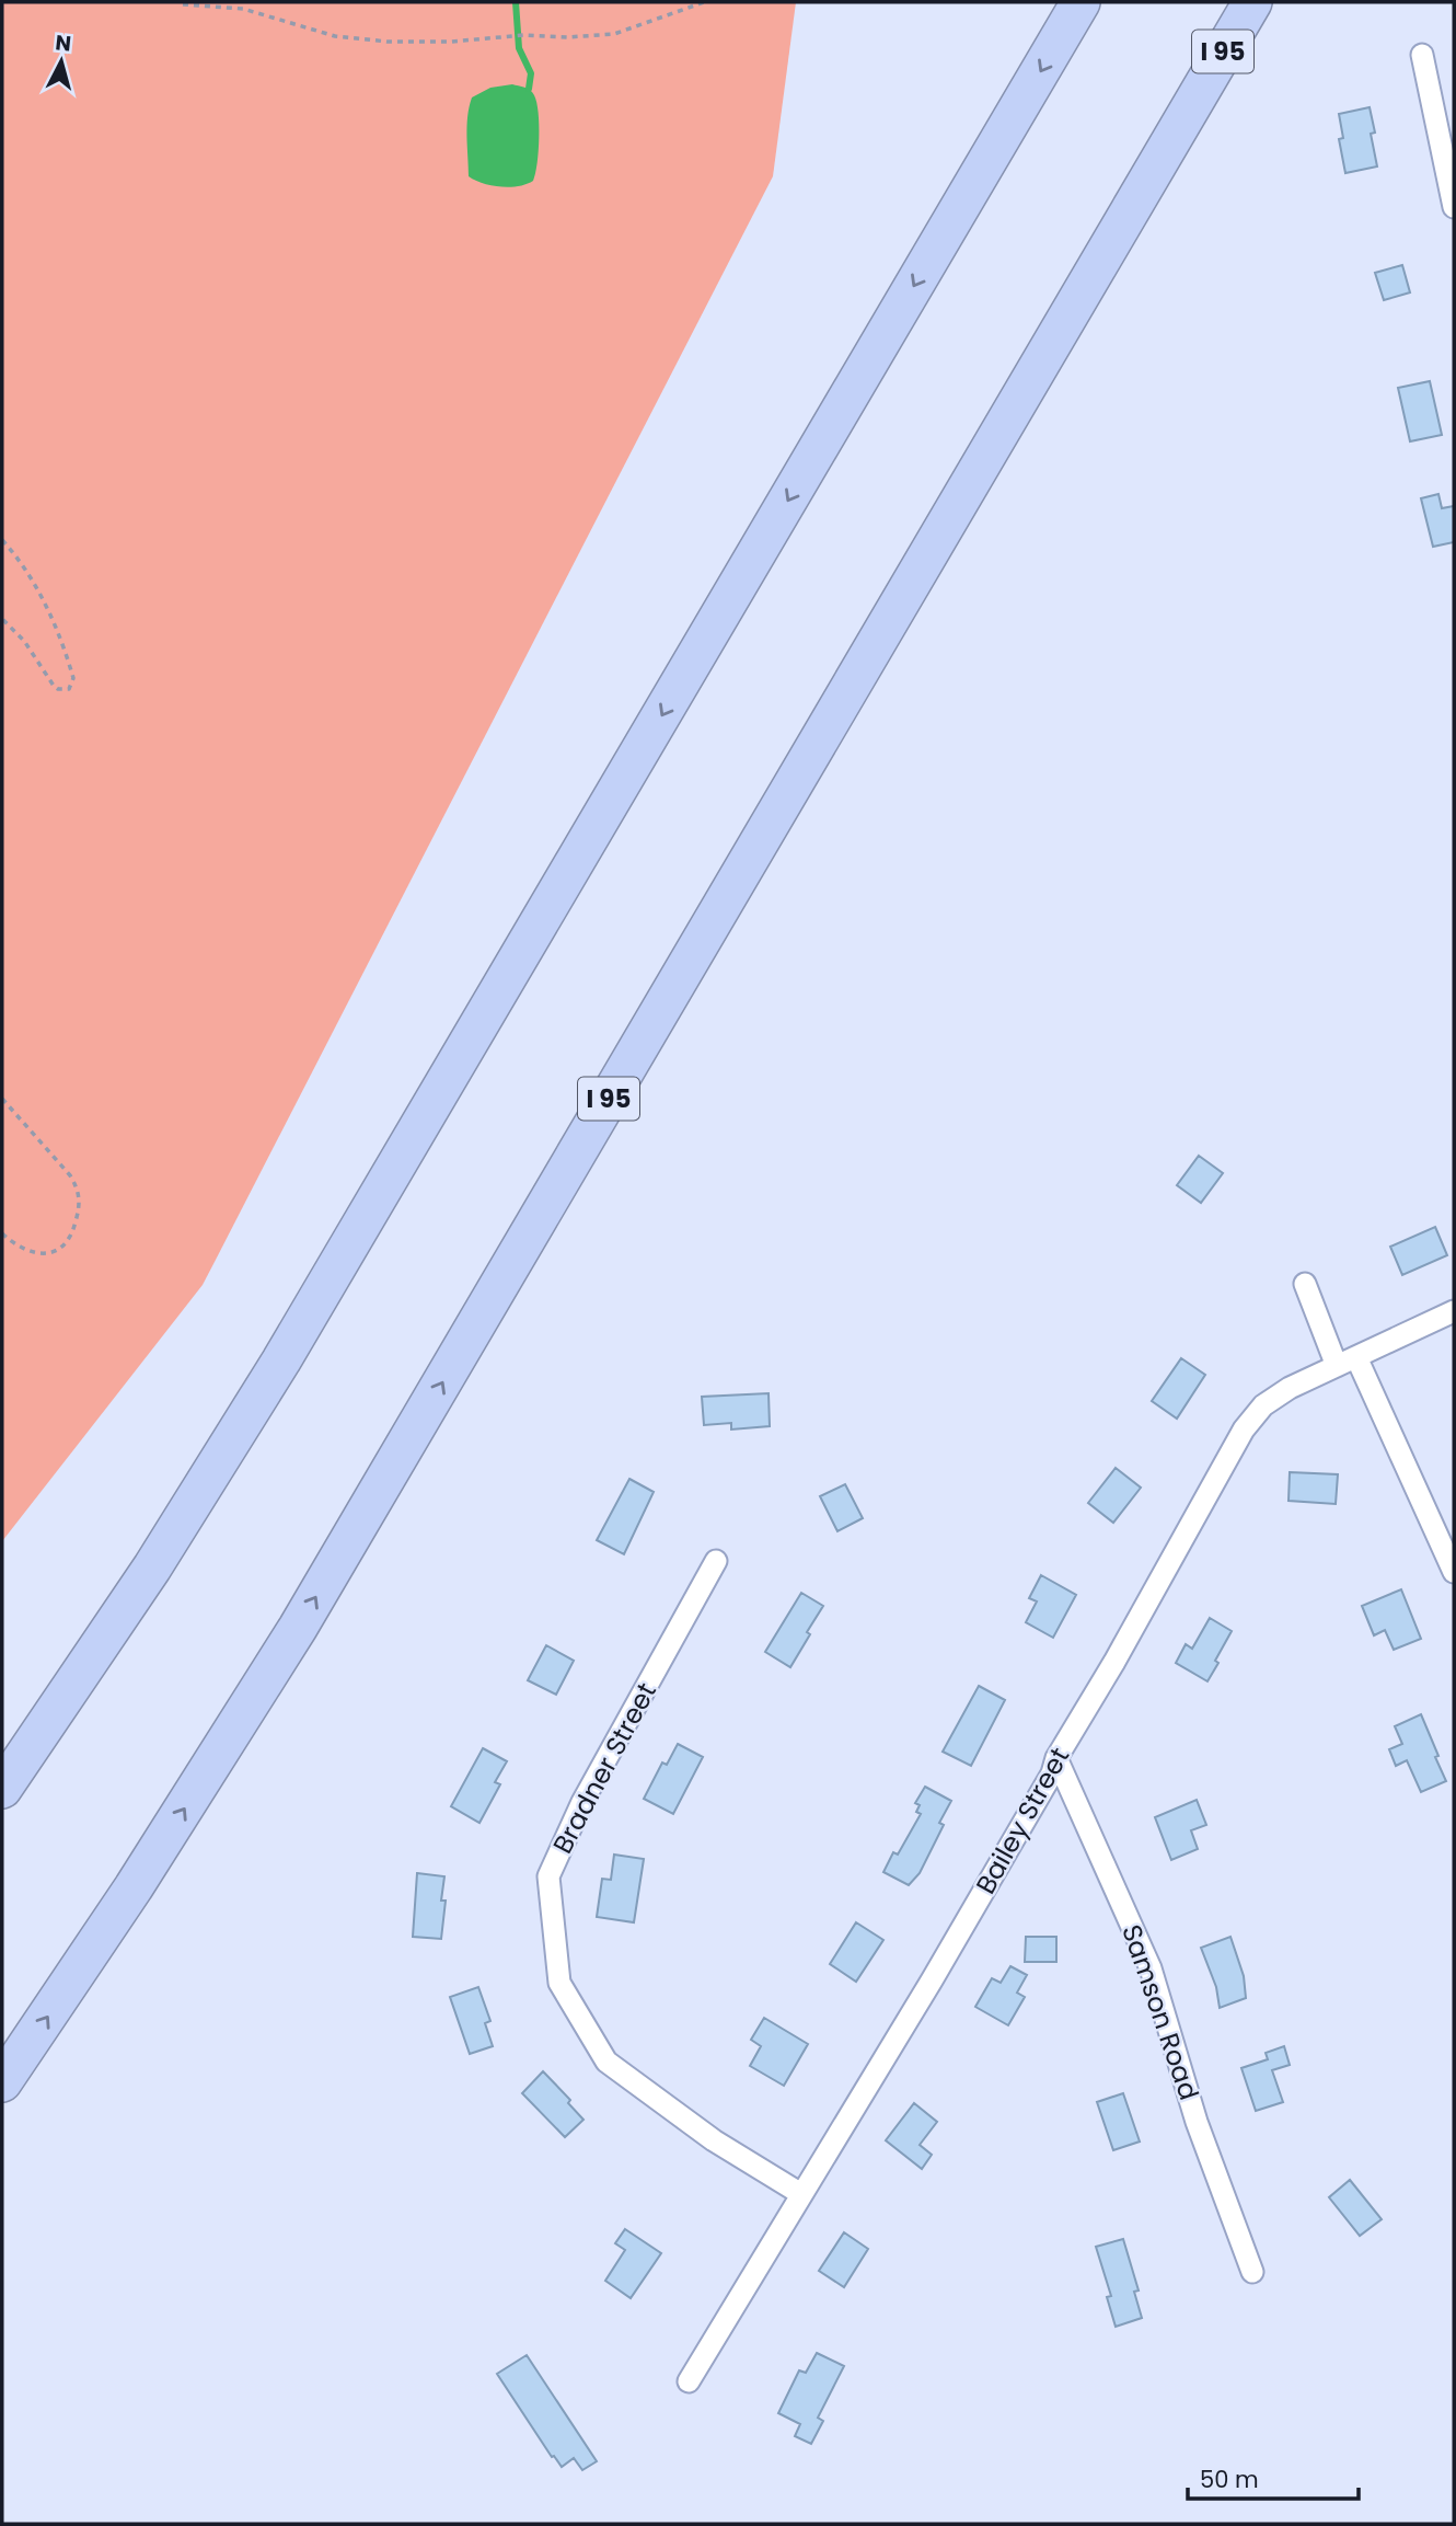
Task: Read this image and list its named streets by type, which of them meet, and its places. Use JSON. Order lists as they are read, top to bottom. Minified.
{"streets":{"highway":["I 95"],"street":["Bradner Street","Bailey Street","Samson Road"]},"crossings":[["Bradner Street","Bailey Street"],["Bailey Street","Samson Road"]],"scale_bar":"50 m","north":"top"}
